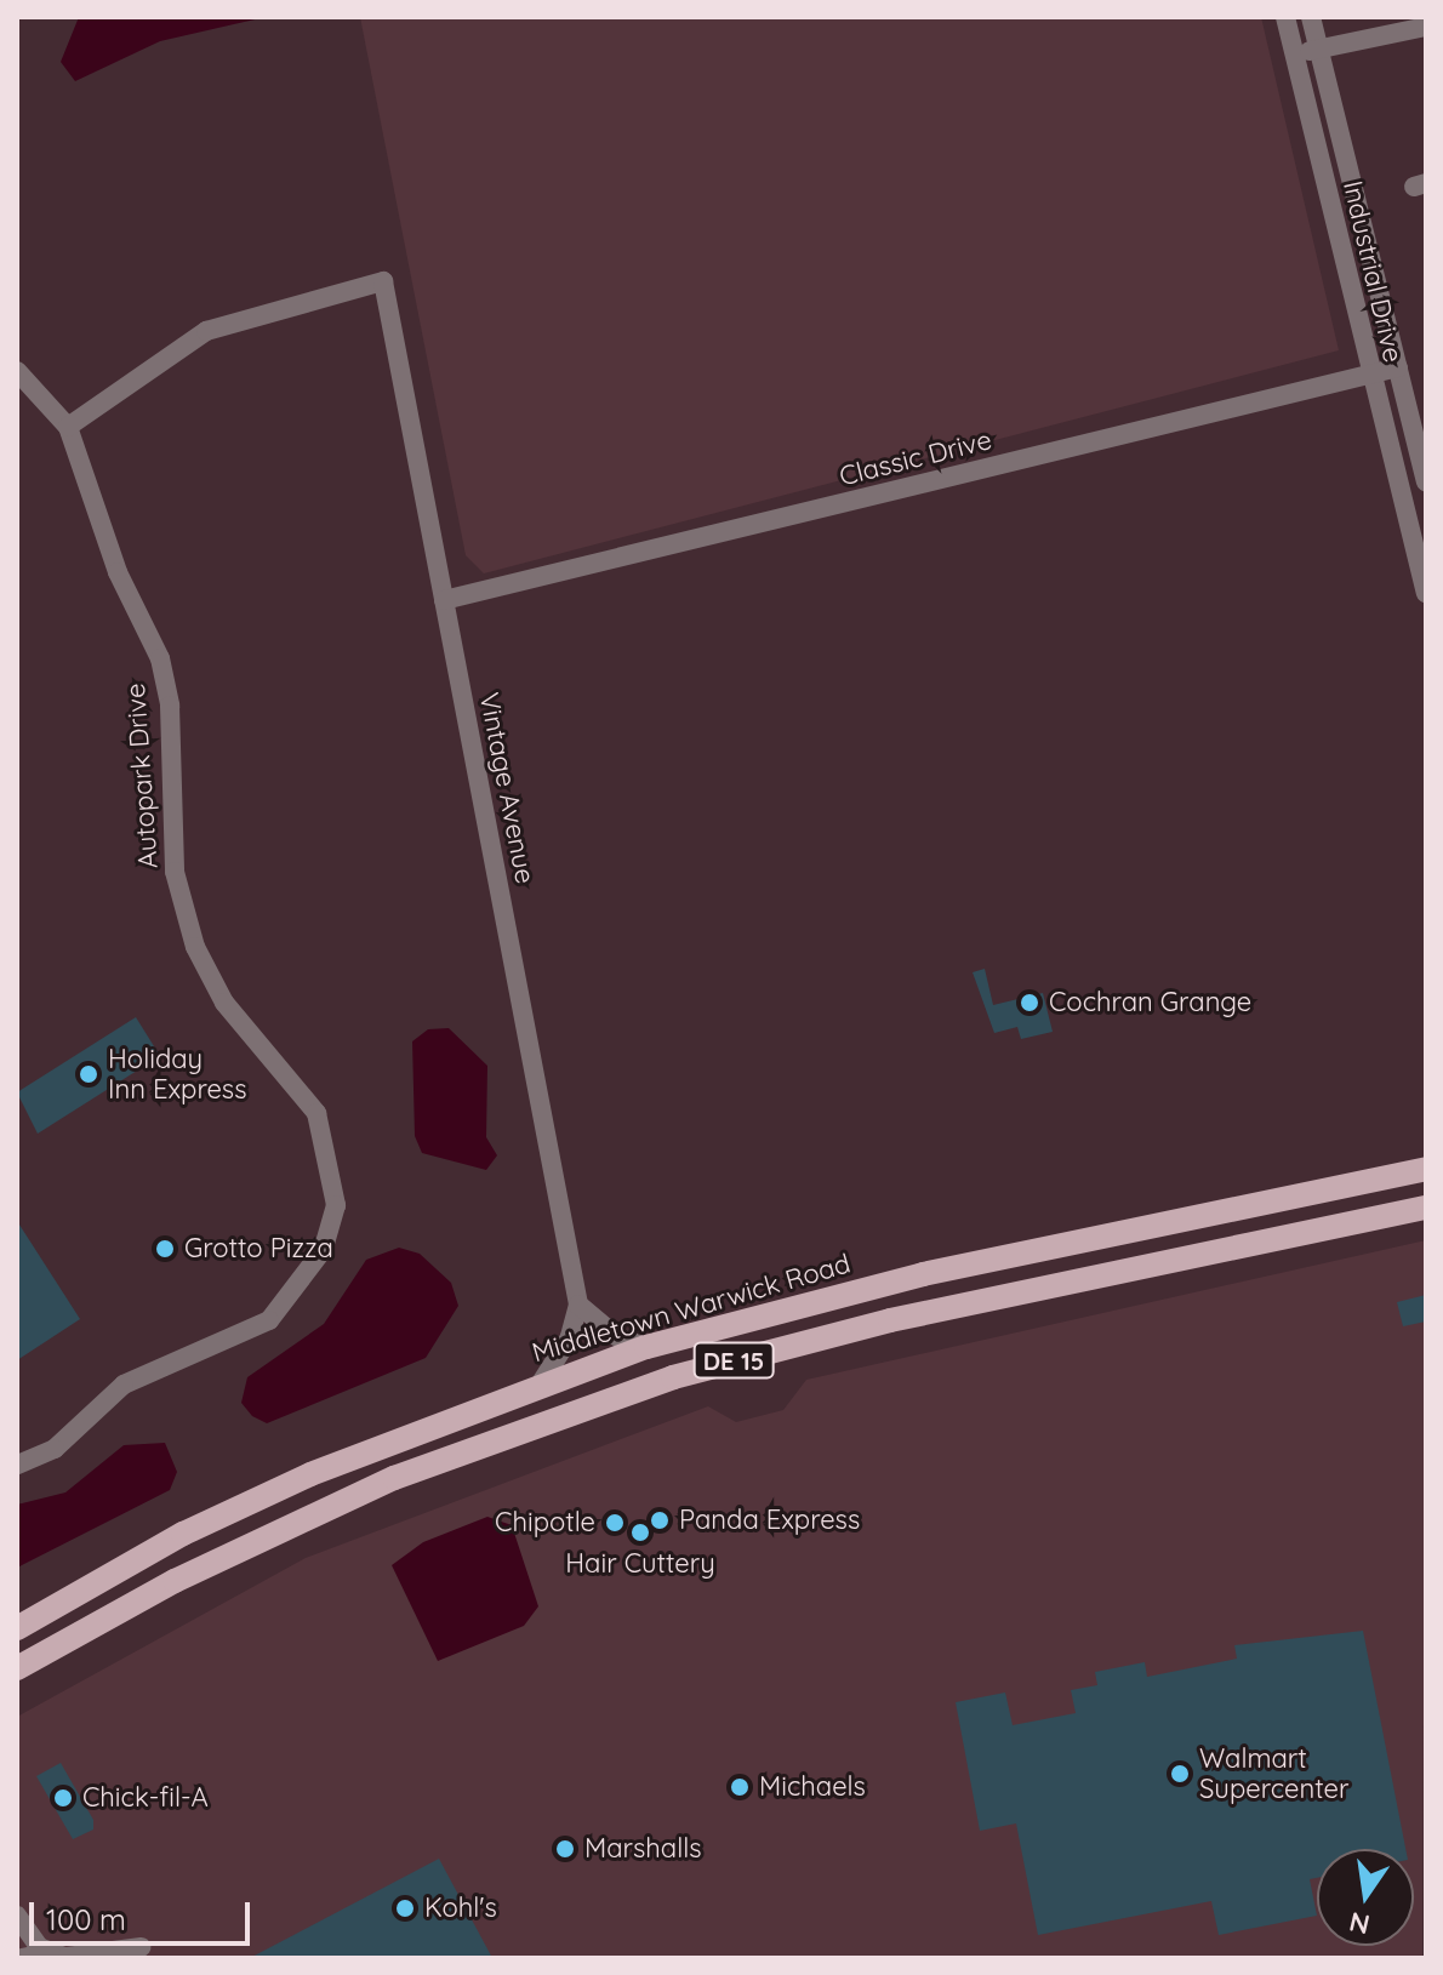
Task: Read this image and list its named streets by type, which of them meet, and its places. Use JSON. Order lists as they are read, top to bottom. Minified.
{"streets":{"main road":["Middletown Warwick Road","DE 15"],"street":["Industrial Drive","Classic Drive","Autopark Drive","Vintage Avenue"]},"crossings":[["Industrial Drive","Classic Drive"],["Classic Drive","Vintage Avenue"],["Autopark Drive","Vintage Avenue"]],"places":["Cochran Grange","Holiday Inn Express","Grotto Pizza","Panda Express","Chipotle","Hair Cuttery","Walmart Supercenter","Michaels","Chick-fil-A","Marshalls","Kohl's"],"scale_bar":"100 m","north":"bottom"}
